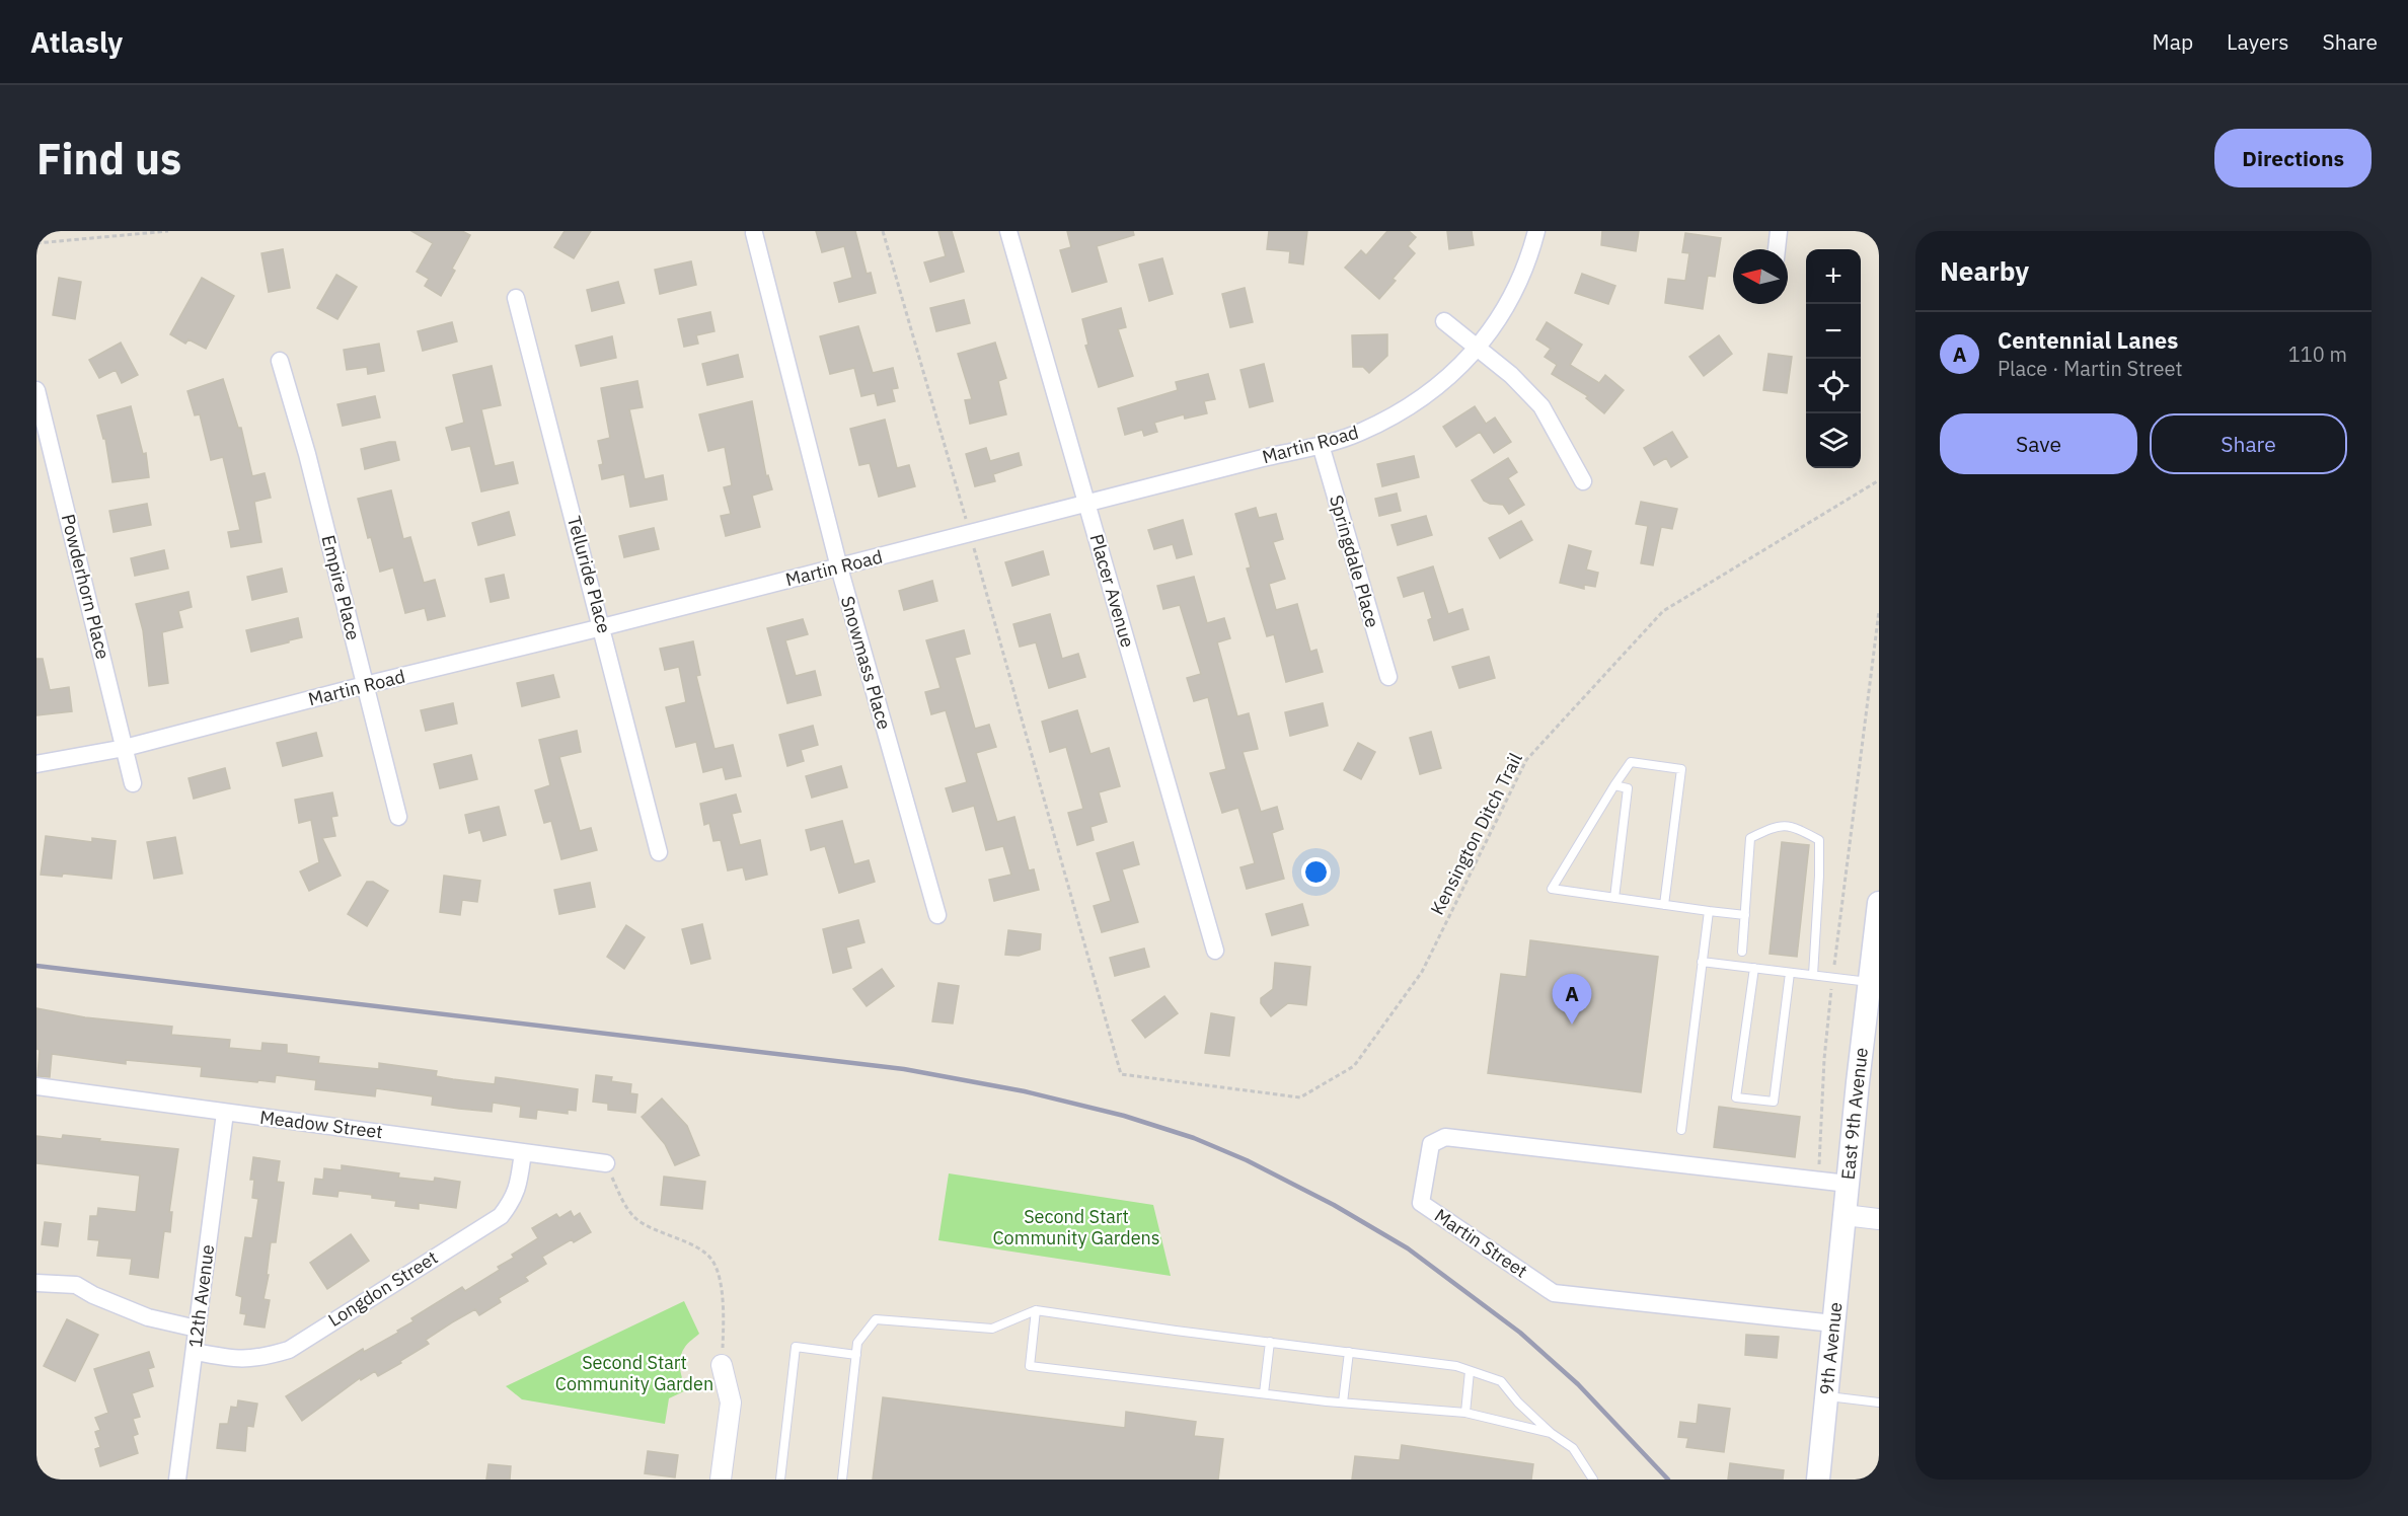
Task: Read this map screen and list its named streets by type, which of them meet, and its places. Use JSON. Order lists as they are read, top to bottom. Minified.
{"streets":{"main road":["East 9th Avenue","9th Avenue"],"street":["Martin Road","Springdale Place","Telluride Place","Powderhorn Place","Empire Place","Placer Avenue","Snowmass Place","Meadow Street","Martin Street","Longdon Street","12th Avenue"],"path":["Kensington Ditch Trail"]},"crossings":[["Martin Road","Springdale Place"],["Martin Road","Telluride Place"],["Martin Road","Powderhorn Place"],["Martin Road","Empire Place"],["Martin Road","Placer Avenue"],["Martin Road","Snowmass Place"],["Martin Road","Kensington Ditch Trail"],["East 9th Avenue","Martin Street"],["East 9th Avenue","9th Avenue"],["Meadow Street","Longdon Street"],["Meadow Street","12th Avenue"],["Martin Street","9th Avenue"],["Longdon Street","12th Avenue"]],"parks":["Second Start Community Gardens","Second Start Community Garden"],"north":"left","page":{"header":"Atlasly","nav":["Map","Layers","Share"],"buttons":["Directions",["Save","Share"]],"title":"Find us","heading":"Nearby","map_buttons":["+","−"],"list":[{"mark":"A","name":"Centennial Lanes","note":"Place · Martin Street","value":"110 m"}],"pins":"A"}}
